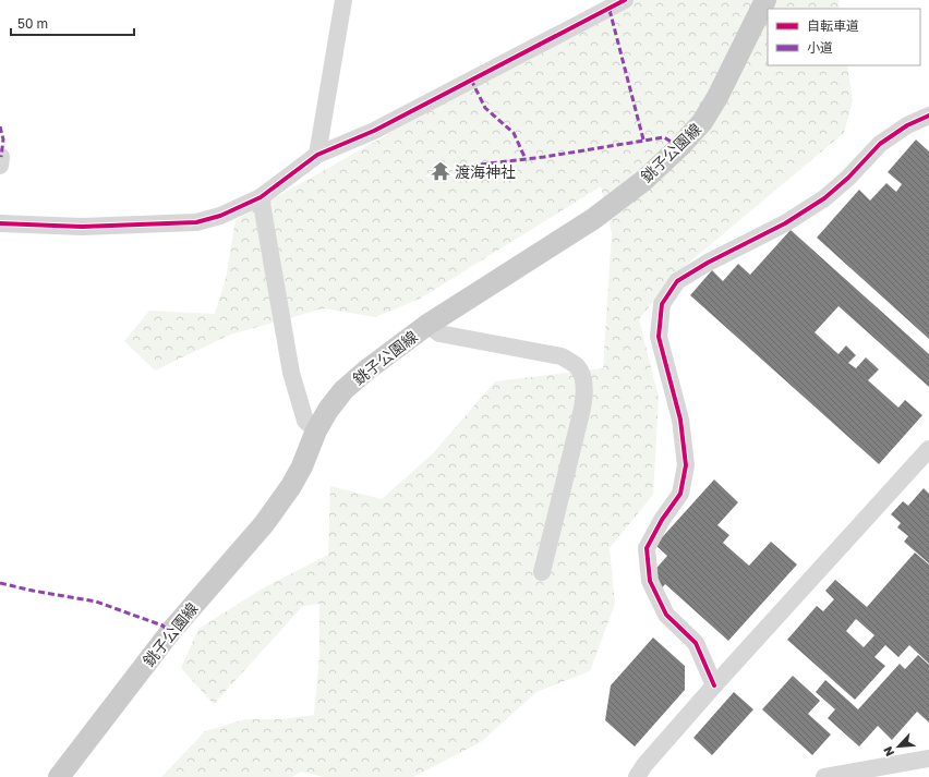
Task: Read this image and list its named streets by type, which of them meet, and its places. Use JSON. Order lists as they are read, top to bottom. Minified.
{"streets":{"main road":["銚子公園線"]},"places":{"temple":["渡海神社"]},"legend":["自転車道","小道"],"scale_bar":"50 m","north":"bottom left"}
